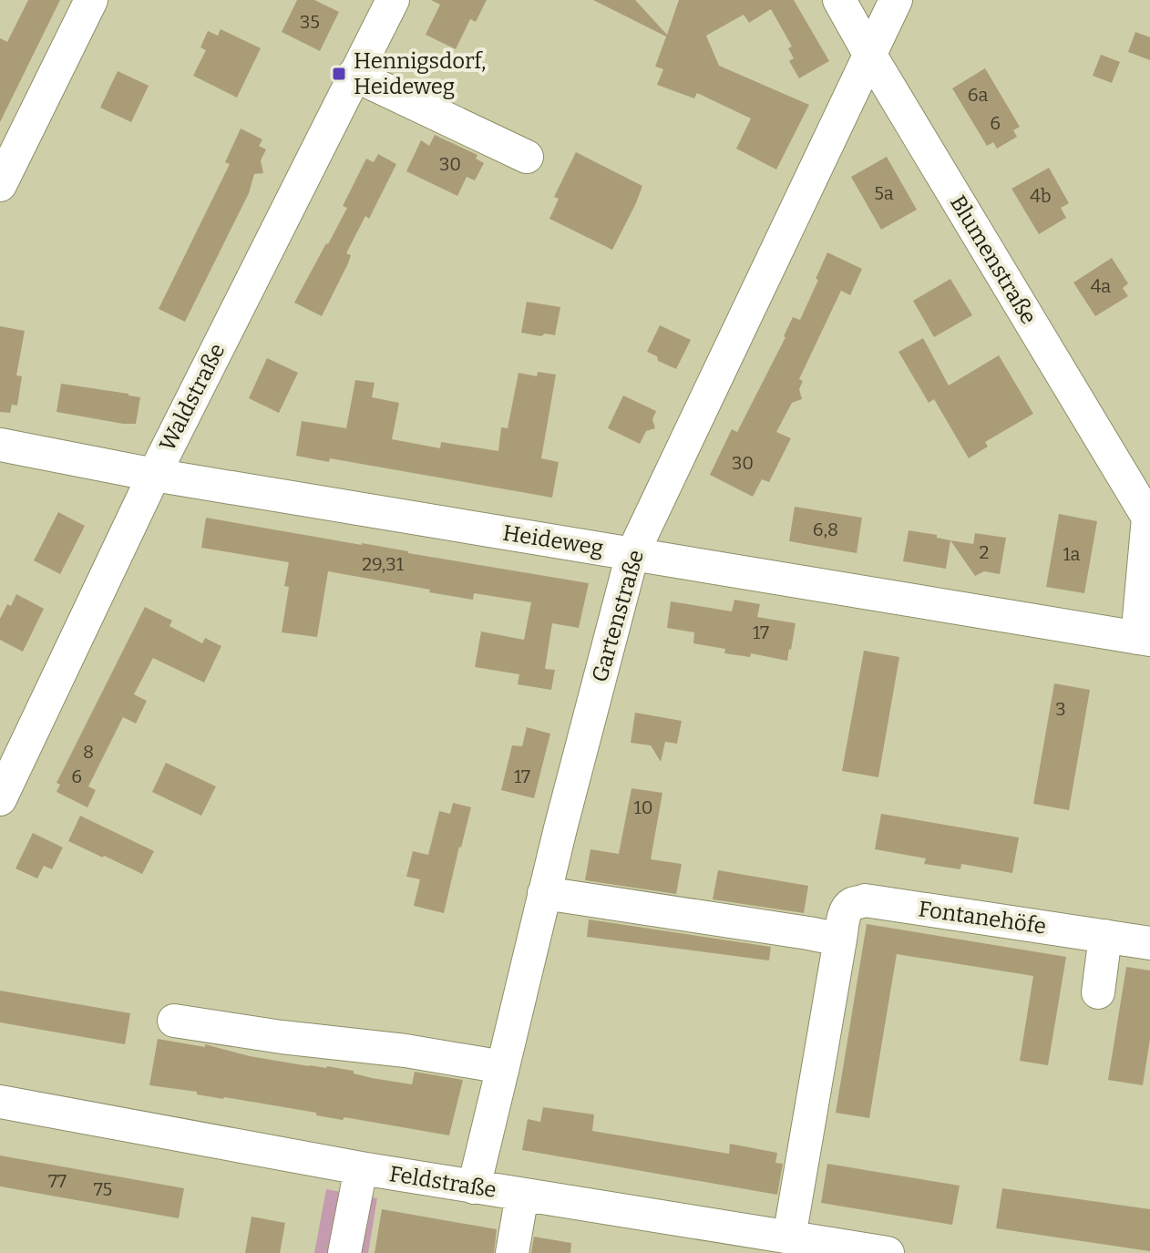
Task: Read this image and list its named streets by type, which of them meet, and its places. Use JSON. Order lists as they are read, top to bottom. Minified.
{"streets":{"street":["Blumenstraße","Waldstraße","Heideweg","Gartenstraße","Fontanehöfe","Feldstraße"]},"crossings":[["Blumenstraße","Gartenstraße"],["Waldstraße","Heideweg"],["Heideweg","Gartenstraße"],["Gartenstraße","Feldstraße"],["Fontanehöfe","Feldstraße"]],"places":{"transit":["Hennigsdorf, Heideweg"]},"house_numbers":["35","6a","6","30","5a","4b","4a","30","6,8","2","1a","29,31","17","3","8","6","17","10","77","75"]}
